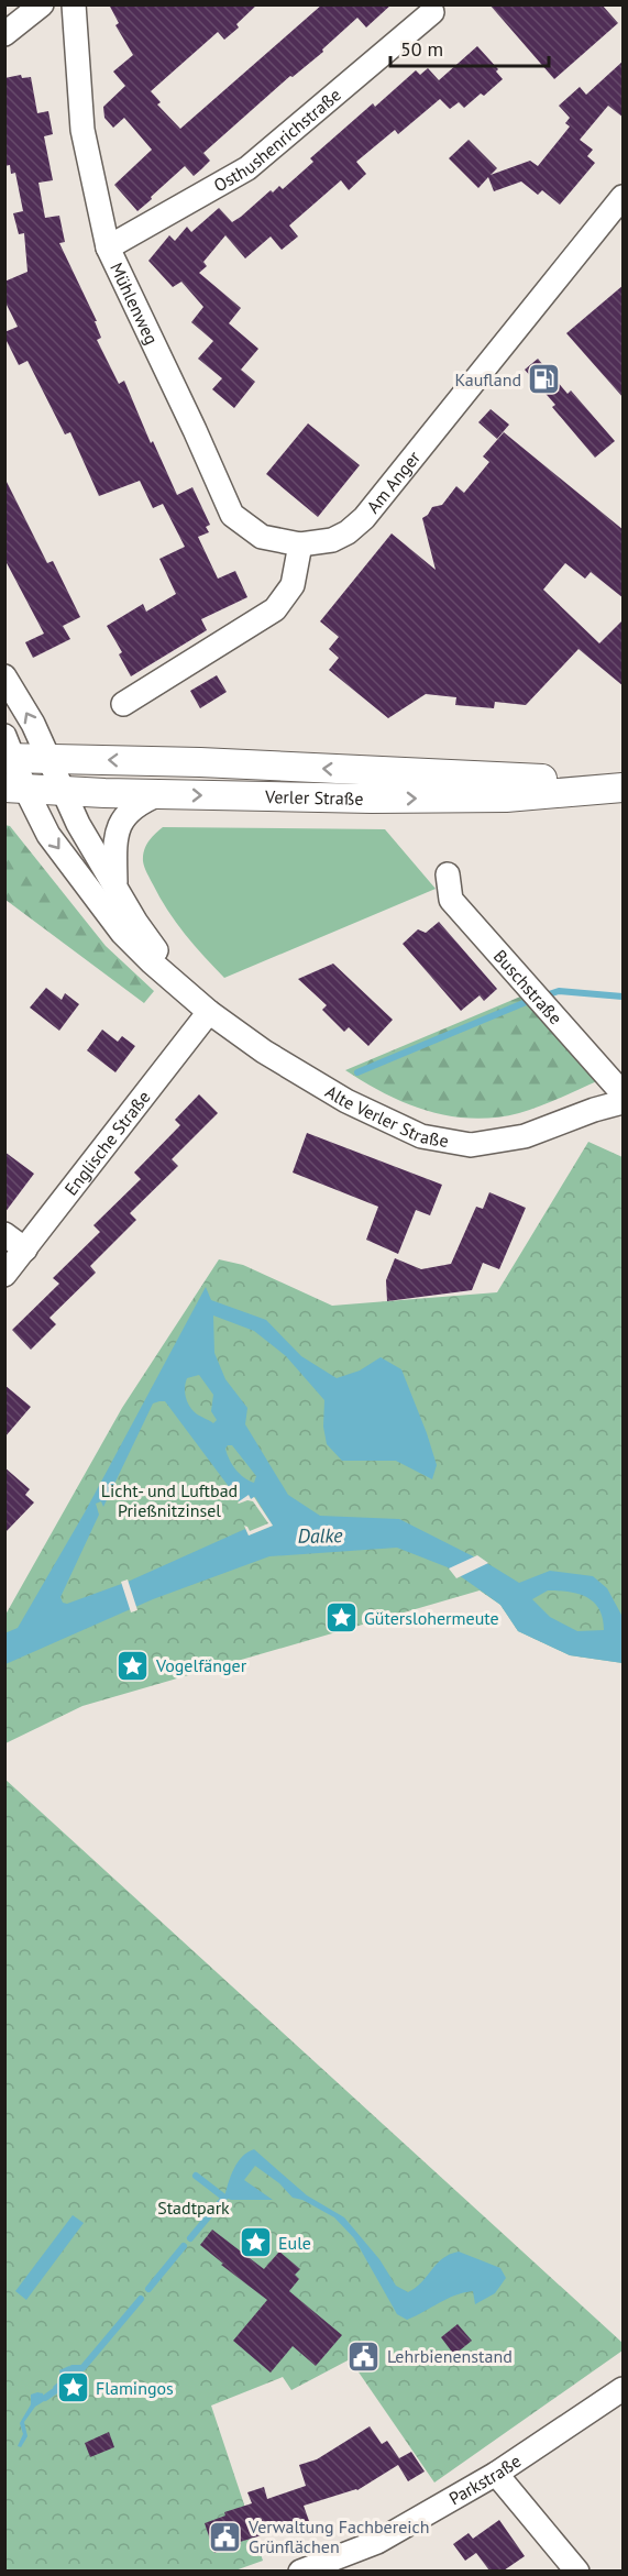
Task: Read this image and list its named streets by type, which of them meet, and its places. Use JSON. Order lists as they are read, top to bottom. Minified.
{"streets":{"main road":["Verler Straße"],"street":["Osthushenrichstraße","Mühlenweg","Am Anger","Buschstraße","Alte Verler Straße","Englische Straße","Parkstraße"]},"crossings":[["Osthushenrichstraße","Mühlenweg"],["Mühlenweg","Am Anger"],["Verler Straße","Alte Verler Straße"],["Alte Verler Straße","Englische Straße"]],"water":["Dalke"],"parks":["Licht- und Luftbad Prießnitzinsel","Stadtpark"],"places":{"fuel station":["Kaufland"],"place":["Güterslohermeute","Vogelfänger","Eule","Flamingos"],"public building":["Lehrbienenstand","Verwaltung Fachbereich Grünflächen"]},"scale_bar":"50 m"}
